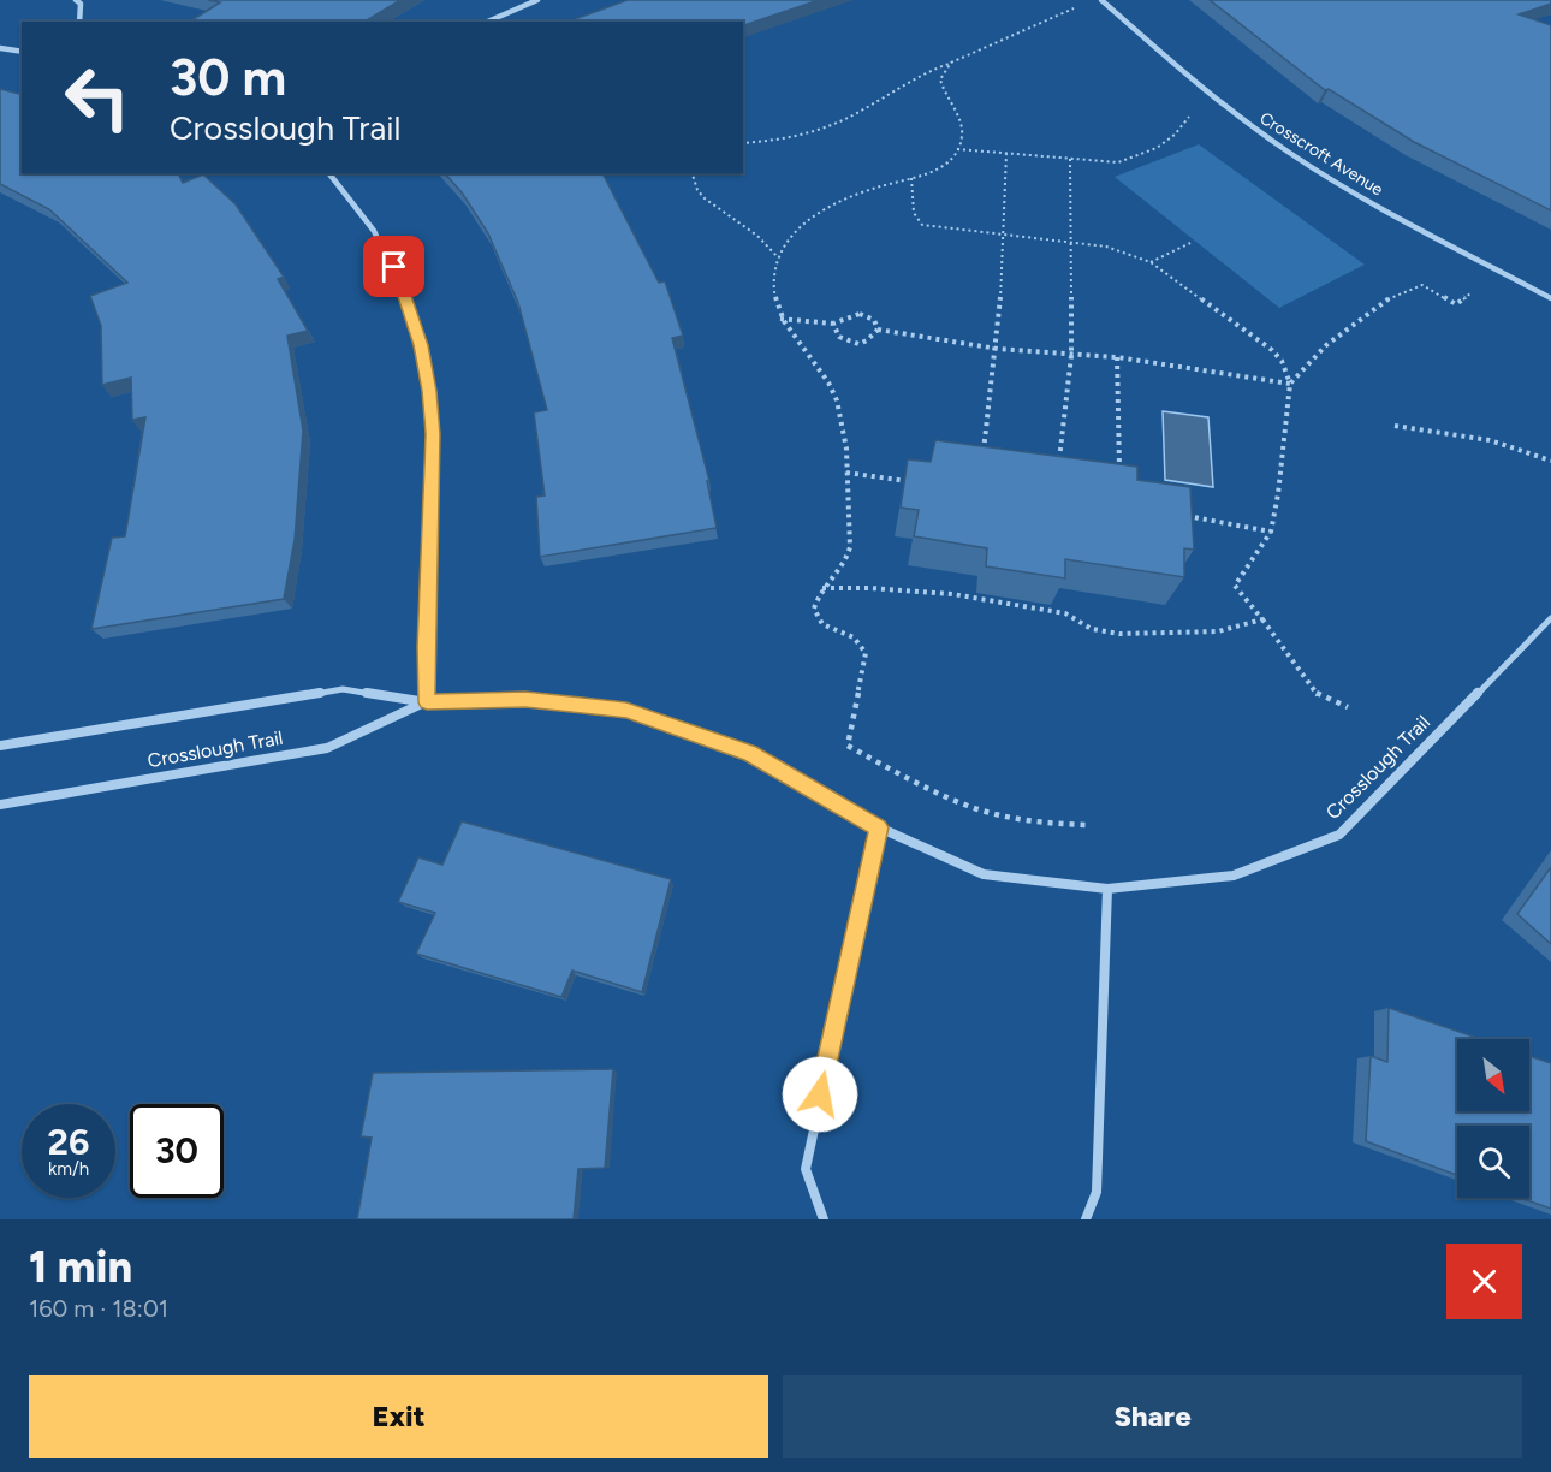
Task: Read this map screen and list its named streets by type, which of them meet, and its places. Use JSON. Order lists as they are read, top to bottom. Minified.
{"streets":{"street":["Crosscroft Avenue","Crosslough Trail"]},"north":"bottom right","page":{"turn":["30 m","Crosslough Trail"],"speed":"26 km/h","limit":"30","heading":["1 min","160 m · 18:01"],"buttons":["Exit","Share"]}}
